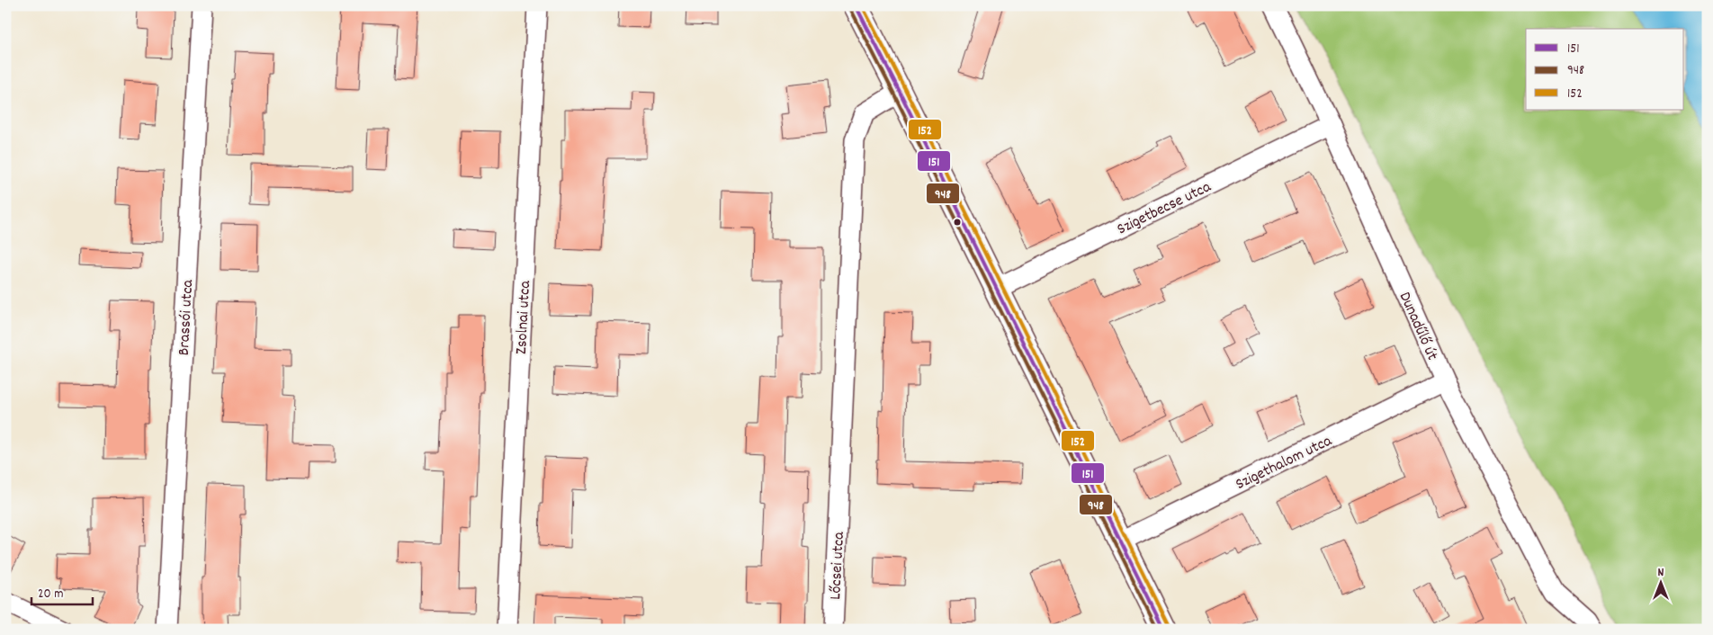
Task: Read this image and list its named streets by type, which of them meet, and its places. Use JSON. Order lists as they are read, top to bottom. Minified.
{"streets":{"street":["Szigetbecse utca","Brassói utca","Zsolnai utca","Dunadűlő út","Szigethalom utca","Lőcsei utca"]},"crossings":[["Szigetbecse utca","Dunadűlő út"],["Dunadűlő út","Szigethalom utca"]],"lines":["transit line 151","transit line 152","transit line 948"],"legend":["151","948","152"],"scale_bar":"20 m","north":"top"}
